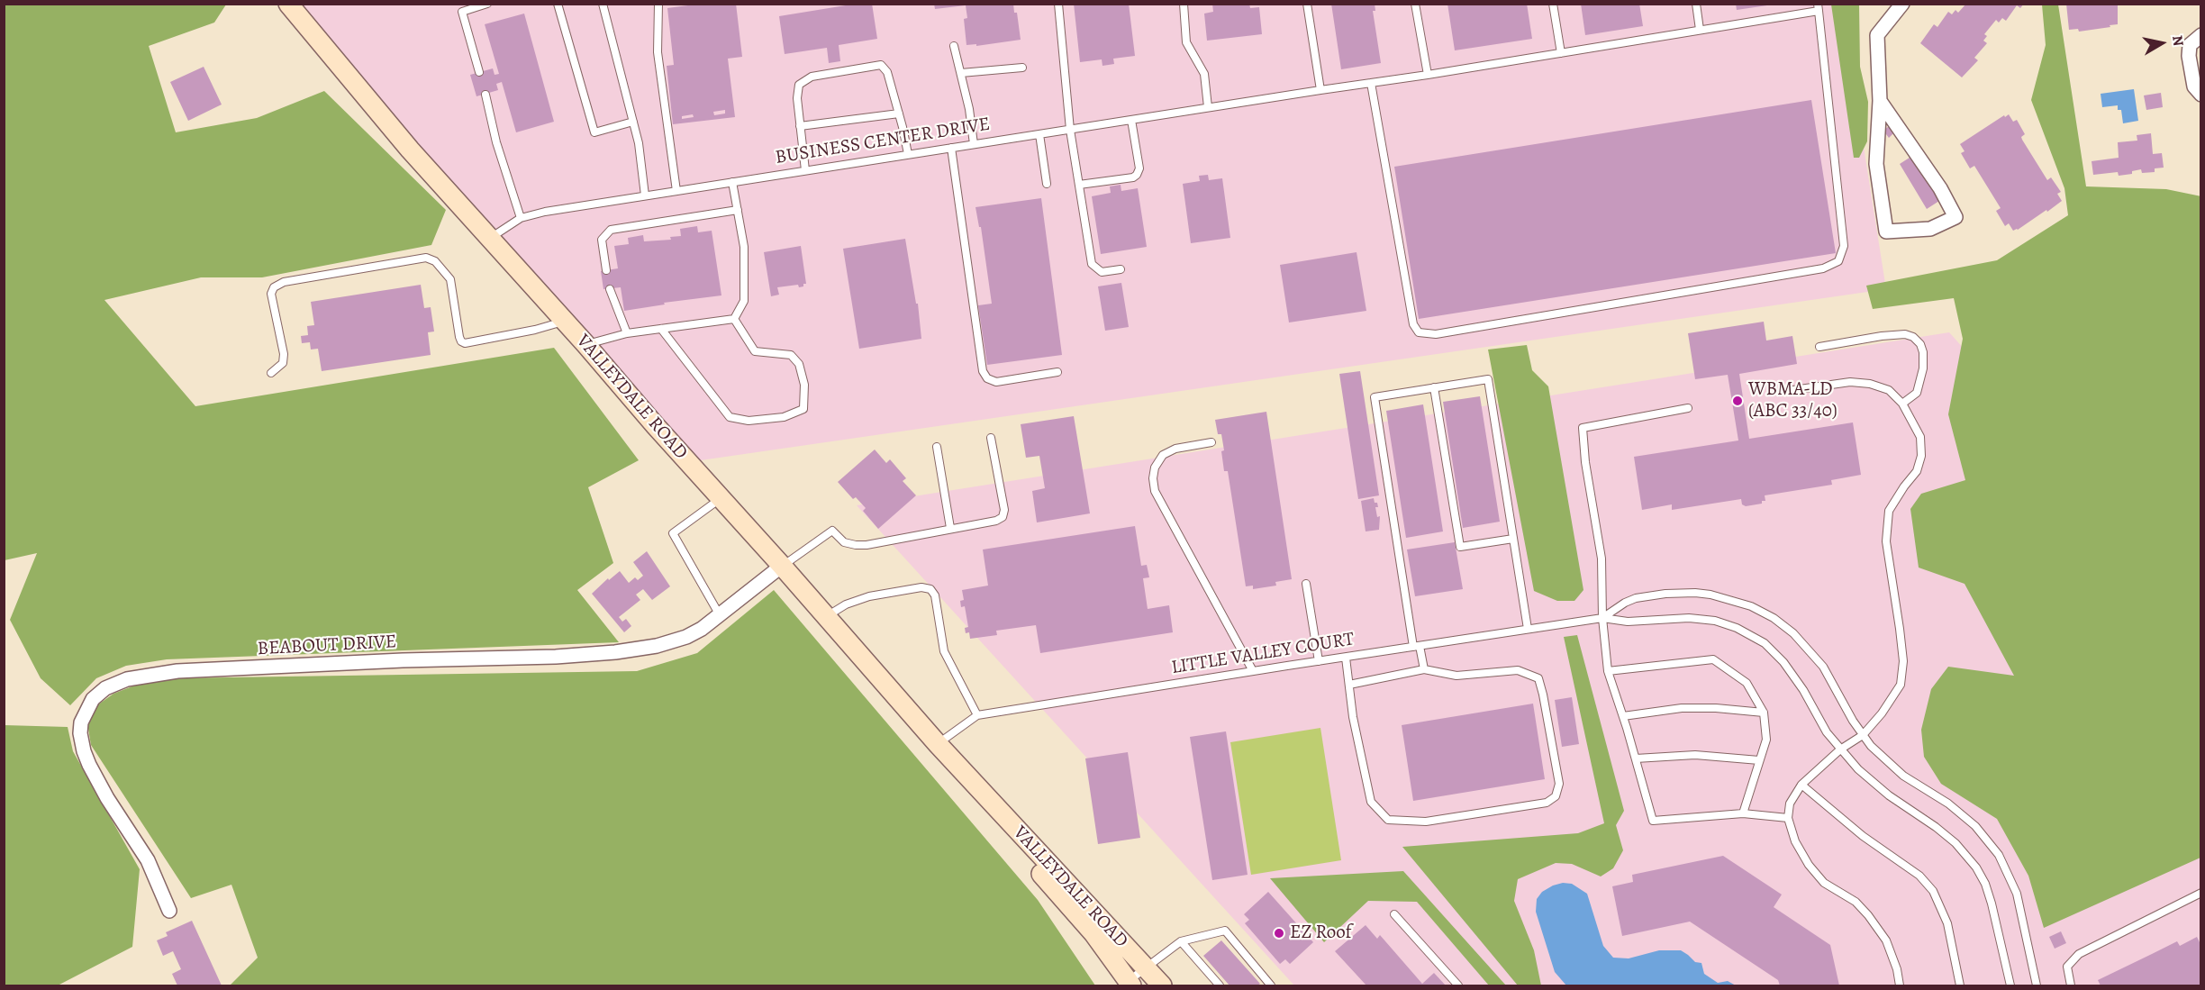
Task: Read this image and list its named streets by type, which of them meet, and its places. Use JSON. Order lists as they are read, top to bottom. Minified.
{"streets":{"main road":["VALLEYDALE ROAD"],"street":["BEABOUT DRIVE"],"lane":["BUSINESS CENTER DRIVE","LITTLE VALLEY COURT"]},"crossings":[["BUSINESS CENTER DRIVE","VALLEYDALE ROAD"],["VALLEYDALE ROAD","BEABOUT DRIVE"],["VALLEYDALE ROAD","LITTLE VALLEY COURT"]],"places":["WBMA-LD (ABC 33/40)","EZ Roof"],"north":"right"}
